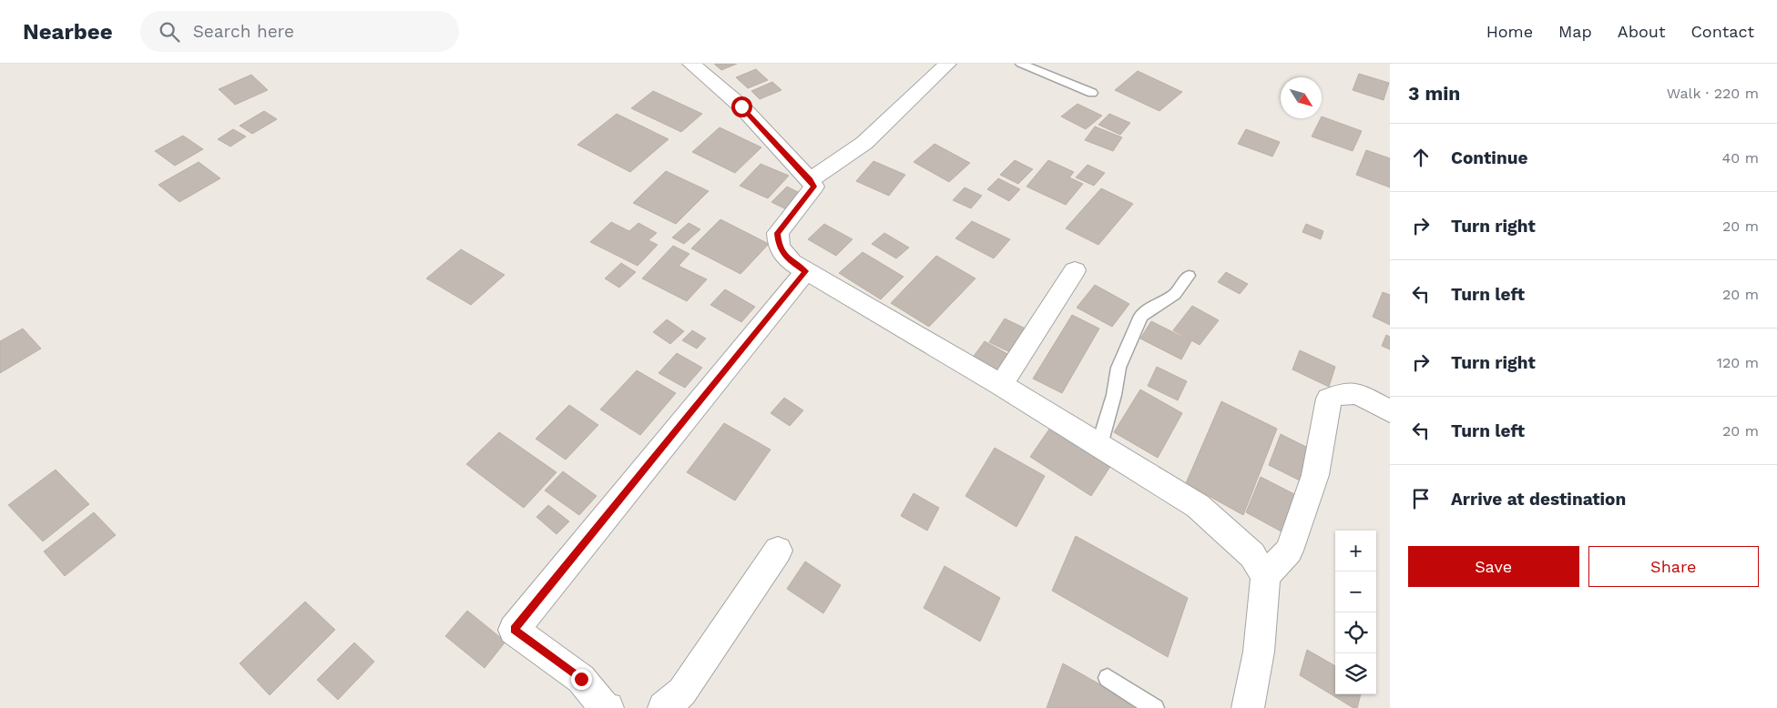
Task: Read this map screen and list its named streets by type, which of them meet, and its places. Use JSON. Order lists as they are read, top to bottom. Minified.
{"north":"bottom right","page":{"header":"Nearbee","search":"Search here","nav":["Home","Map","About","Contact"],"heading":["3 min","Walk · 220 m"],"list":[["Continue","40 m"],["Turn right","20 m"],["Turn left","20 m"],["Turn right","120 m"],["Turn left","20 m"],"Arrive at destination"],"map_buttons":["+","−"],"buttons":["Save","Share"]}}
